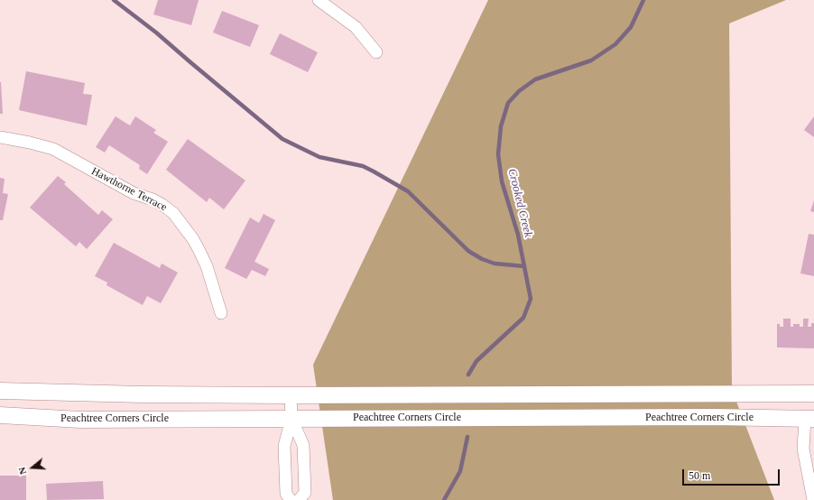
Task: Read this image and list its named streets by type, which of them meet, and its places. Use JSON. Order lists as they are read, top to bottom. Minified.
{"streets":{"street":["Hawthorne Terrace","Peachtree Corners Circle"]},"water":["Crooked Creek"],"scale_bar":"50 m","north":"left"}
